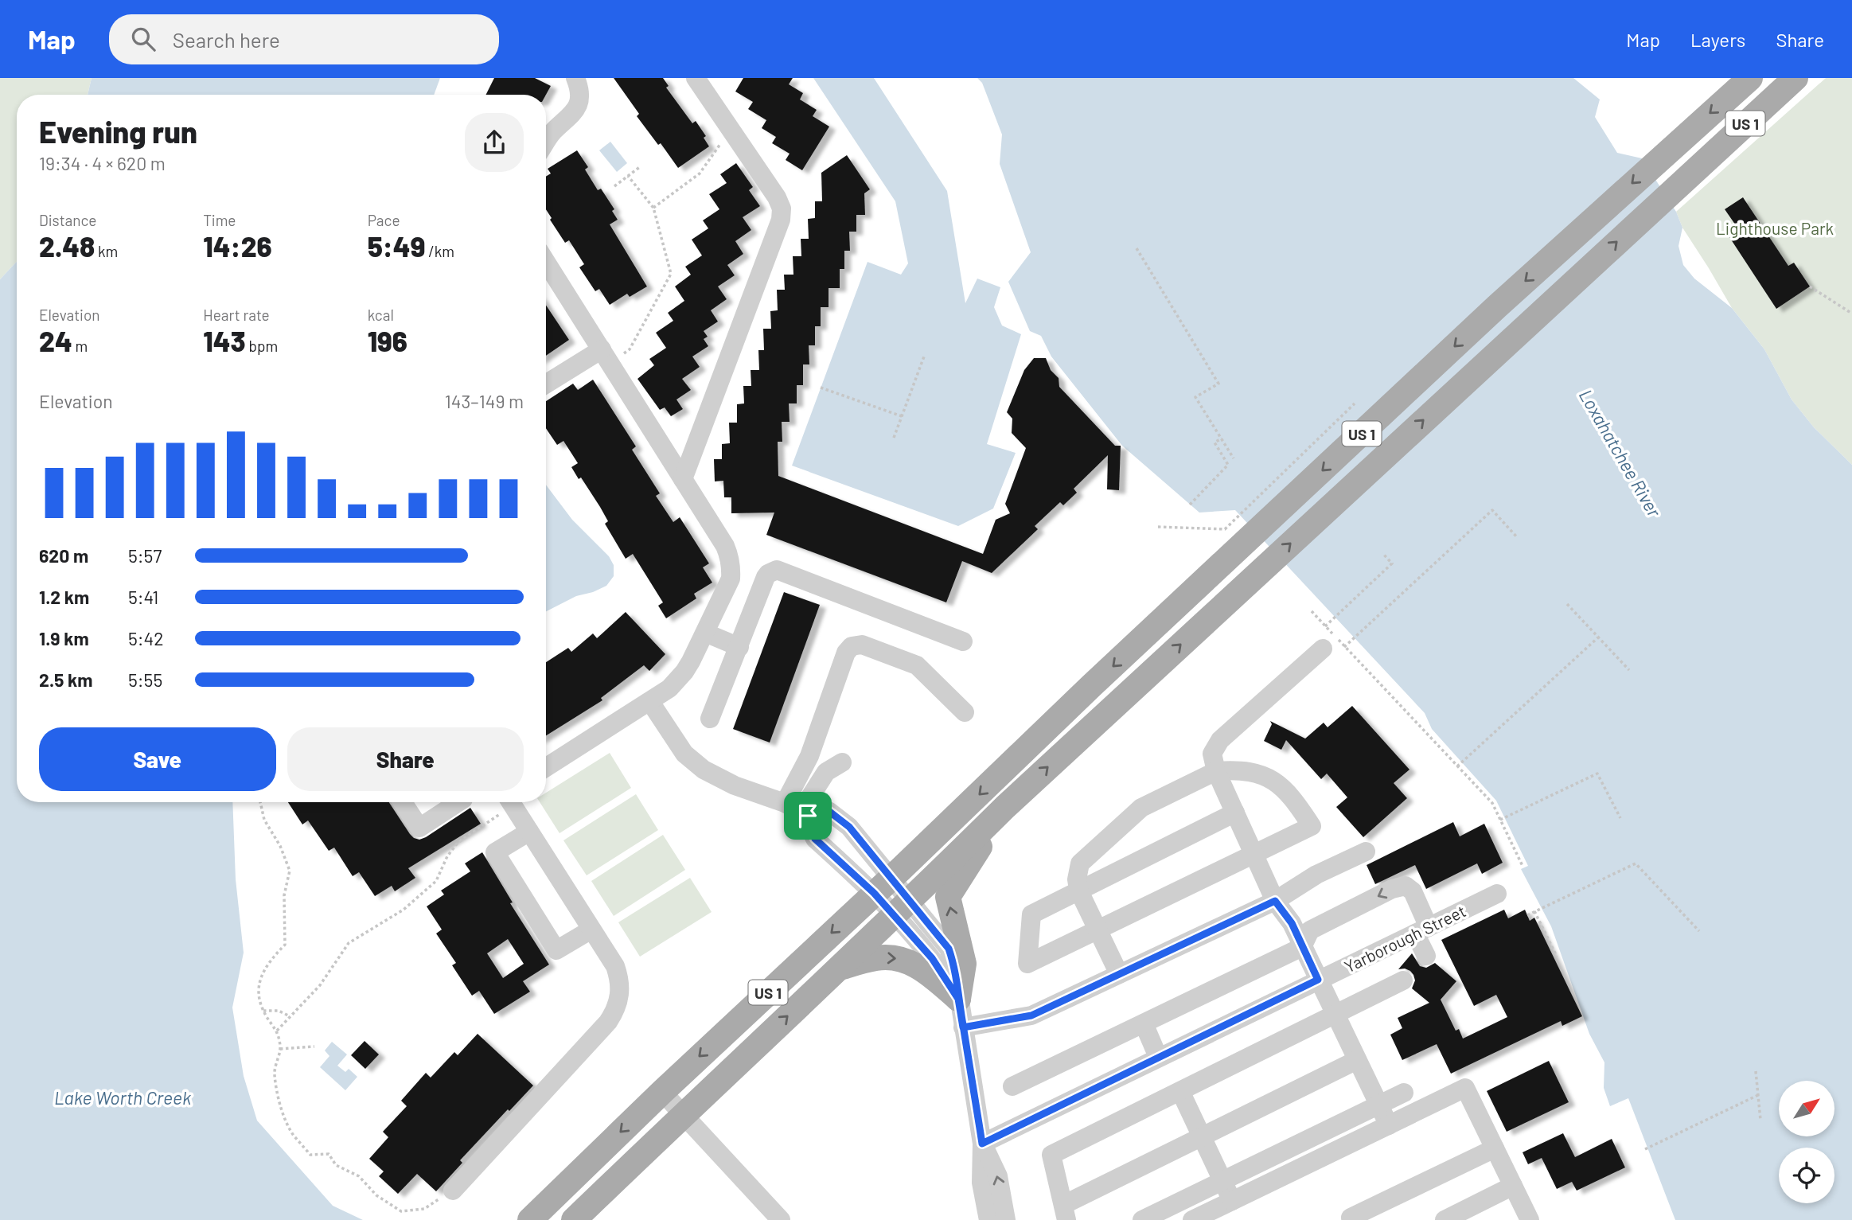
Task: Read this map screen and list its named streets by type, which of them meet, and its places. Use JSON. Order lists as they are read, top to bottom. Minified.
{"streets":{"main road":["US 1"],"street":["Yarborough Street"]},"water":["Loxahatchee River","Lake Worth Creek"],"parks":["Lighthouse Park"],"north":"top right","page":{"header":"Map","search":"Search here","nav":["Map","Layers","Share"],"heading":["Evening run","19:34 · 4 × 620 m"],"stats":[["Distance","2.48 km"],["Time","14:26"],["Pace","5:49 /km"],["Elevation","24 m"],["Heart rate","143 bpm"],["kcal","196"]],"chart":["Elevation","143–149 m"],"list":[{"name":"620 m","note":"5:57"},{"name":"1.2 km","note":"5:41"},{"name":"1.9 km","note":"5:42"},{"name":"2.5 km","note":"5:55"}],"buttons":["Save","Share"]}}
